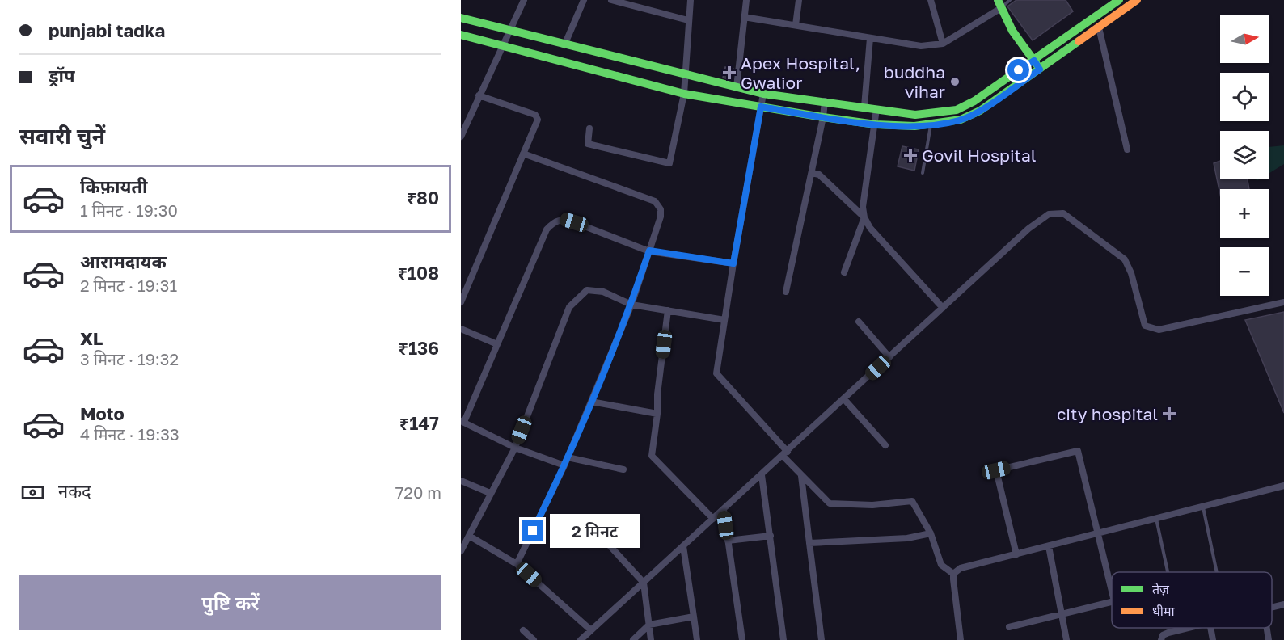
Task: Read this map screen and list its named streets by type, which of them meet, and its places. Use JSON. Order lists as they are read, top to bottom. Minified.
{"places":{"health":["Apex Hospital, Gwalior","Govil Hospital","city hospital"],"other":["buddha vihar"]},"legend":["तेज़","धीमा"],"north":"right","page":{"banner":["punjabi tadka","ड्रॉप"],"map_buttons":["+","−"],"heading":"सवारी चुनें","list":[{"name":"किफ़ायती","note":"1 मिनट · 19:30","value":"₹80"},{"name":"आरामदायक","note":"2 मिनट · 19:31","value":"₹108"},{"name":"XL","note":"3 मिनट · 19:32","value":"₹136"},{"name":"Moto","note":"4 मिनट · 19:33","value":"₹147"}],"pay":["नकद","720 m"],"bubble":"2 मिनट","buttons":"पुष्टि करें"}}
